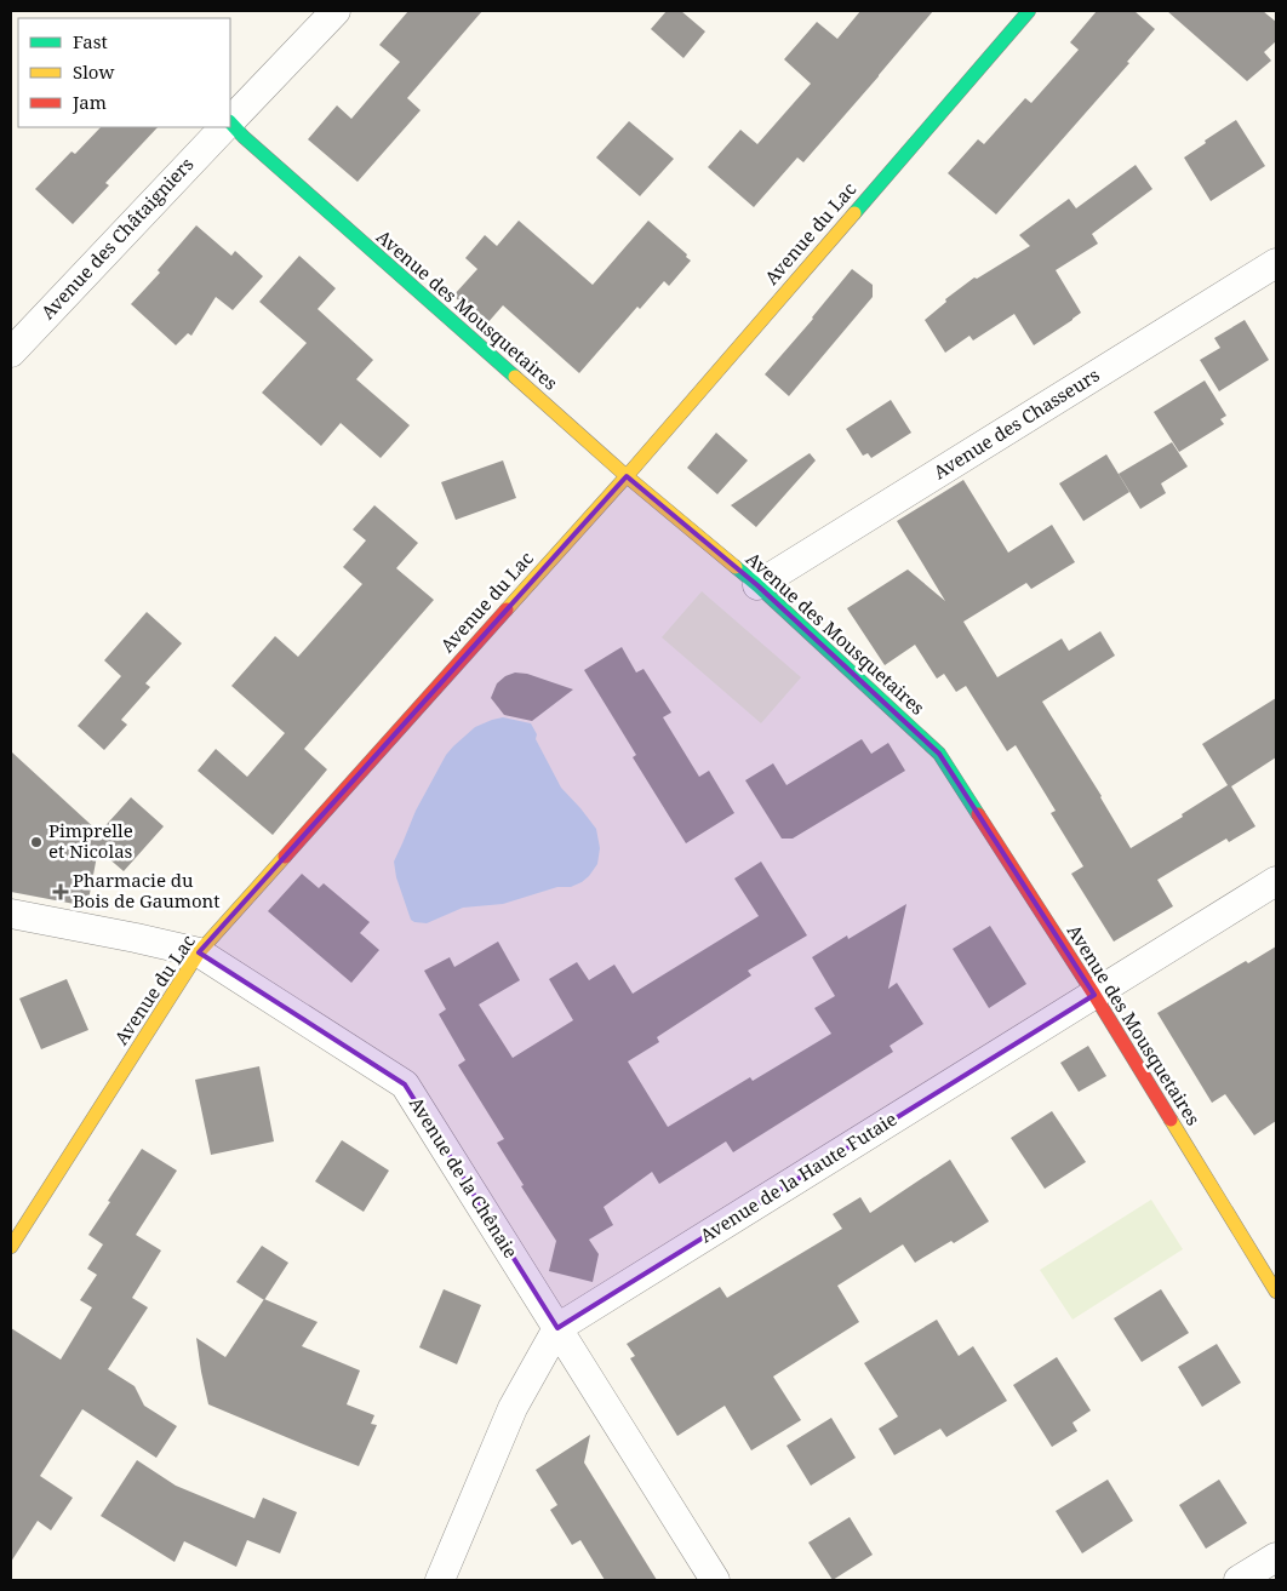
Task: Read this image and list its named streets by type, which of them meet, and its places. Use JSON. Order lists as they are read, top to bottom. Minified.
{"streets":{"street":["Avenue du Lac","Avenue des Châtaigniers","Avenue des Mousquetaires","Avenue des Chasseurs","Avenue de la Chênaie","Avenue de la Haute Futaie"]},"crossings":[["Avenue du Lac","Avenue des Mousquetaires"],["Avenue du Lac","Avenue de la Chênaie"],["Avenue des Mousquetaires","Avenue des Chasseurs"],["Avenue des Mousquetaires","Avenue de la Haute Futaie"],["Avenue de la Chênaie","Avenue de la Haute Futaie"]],"places":{"other":["Pimprelle et Nicolas"],"health":["Pharmacie du Bois de Gaumont"]},"legend":["Fast","Slow","Jam"]}
